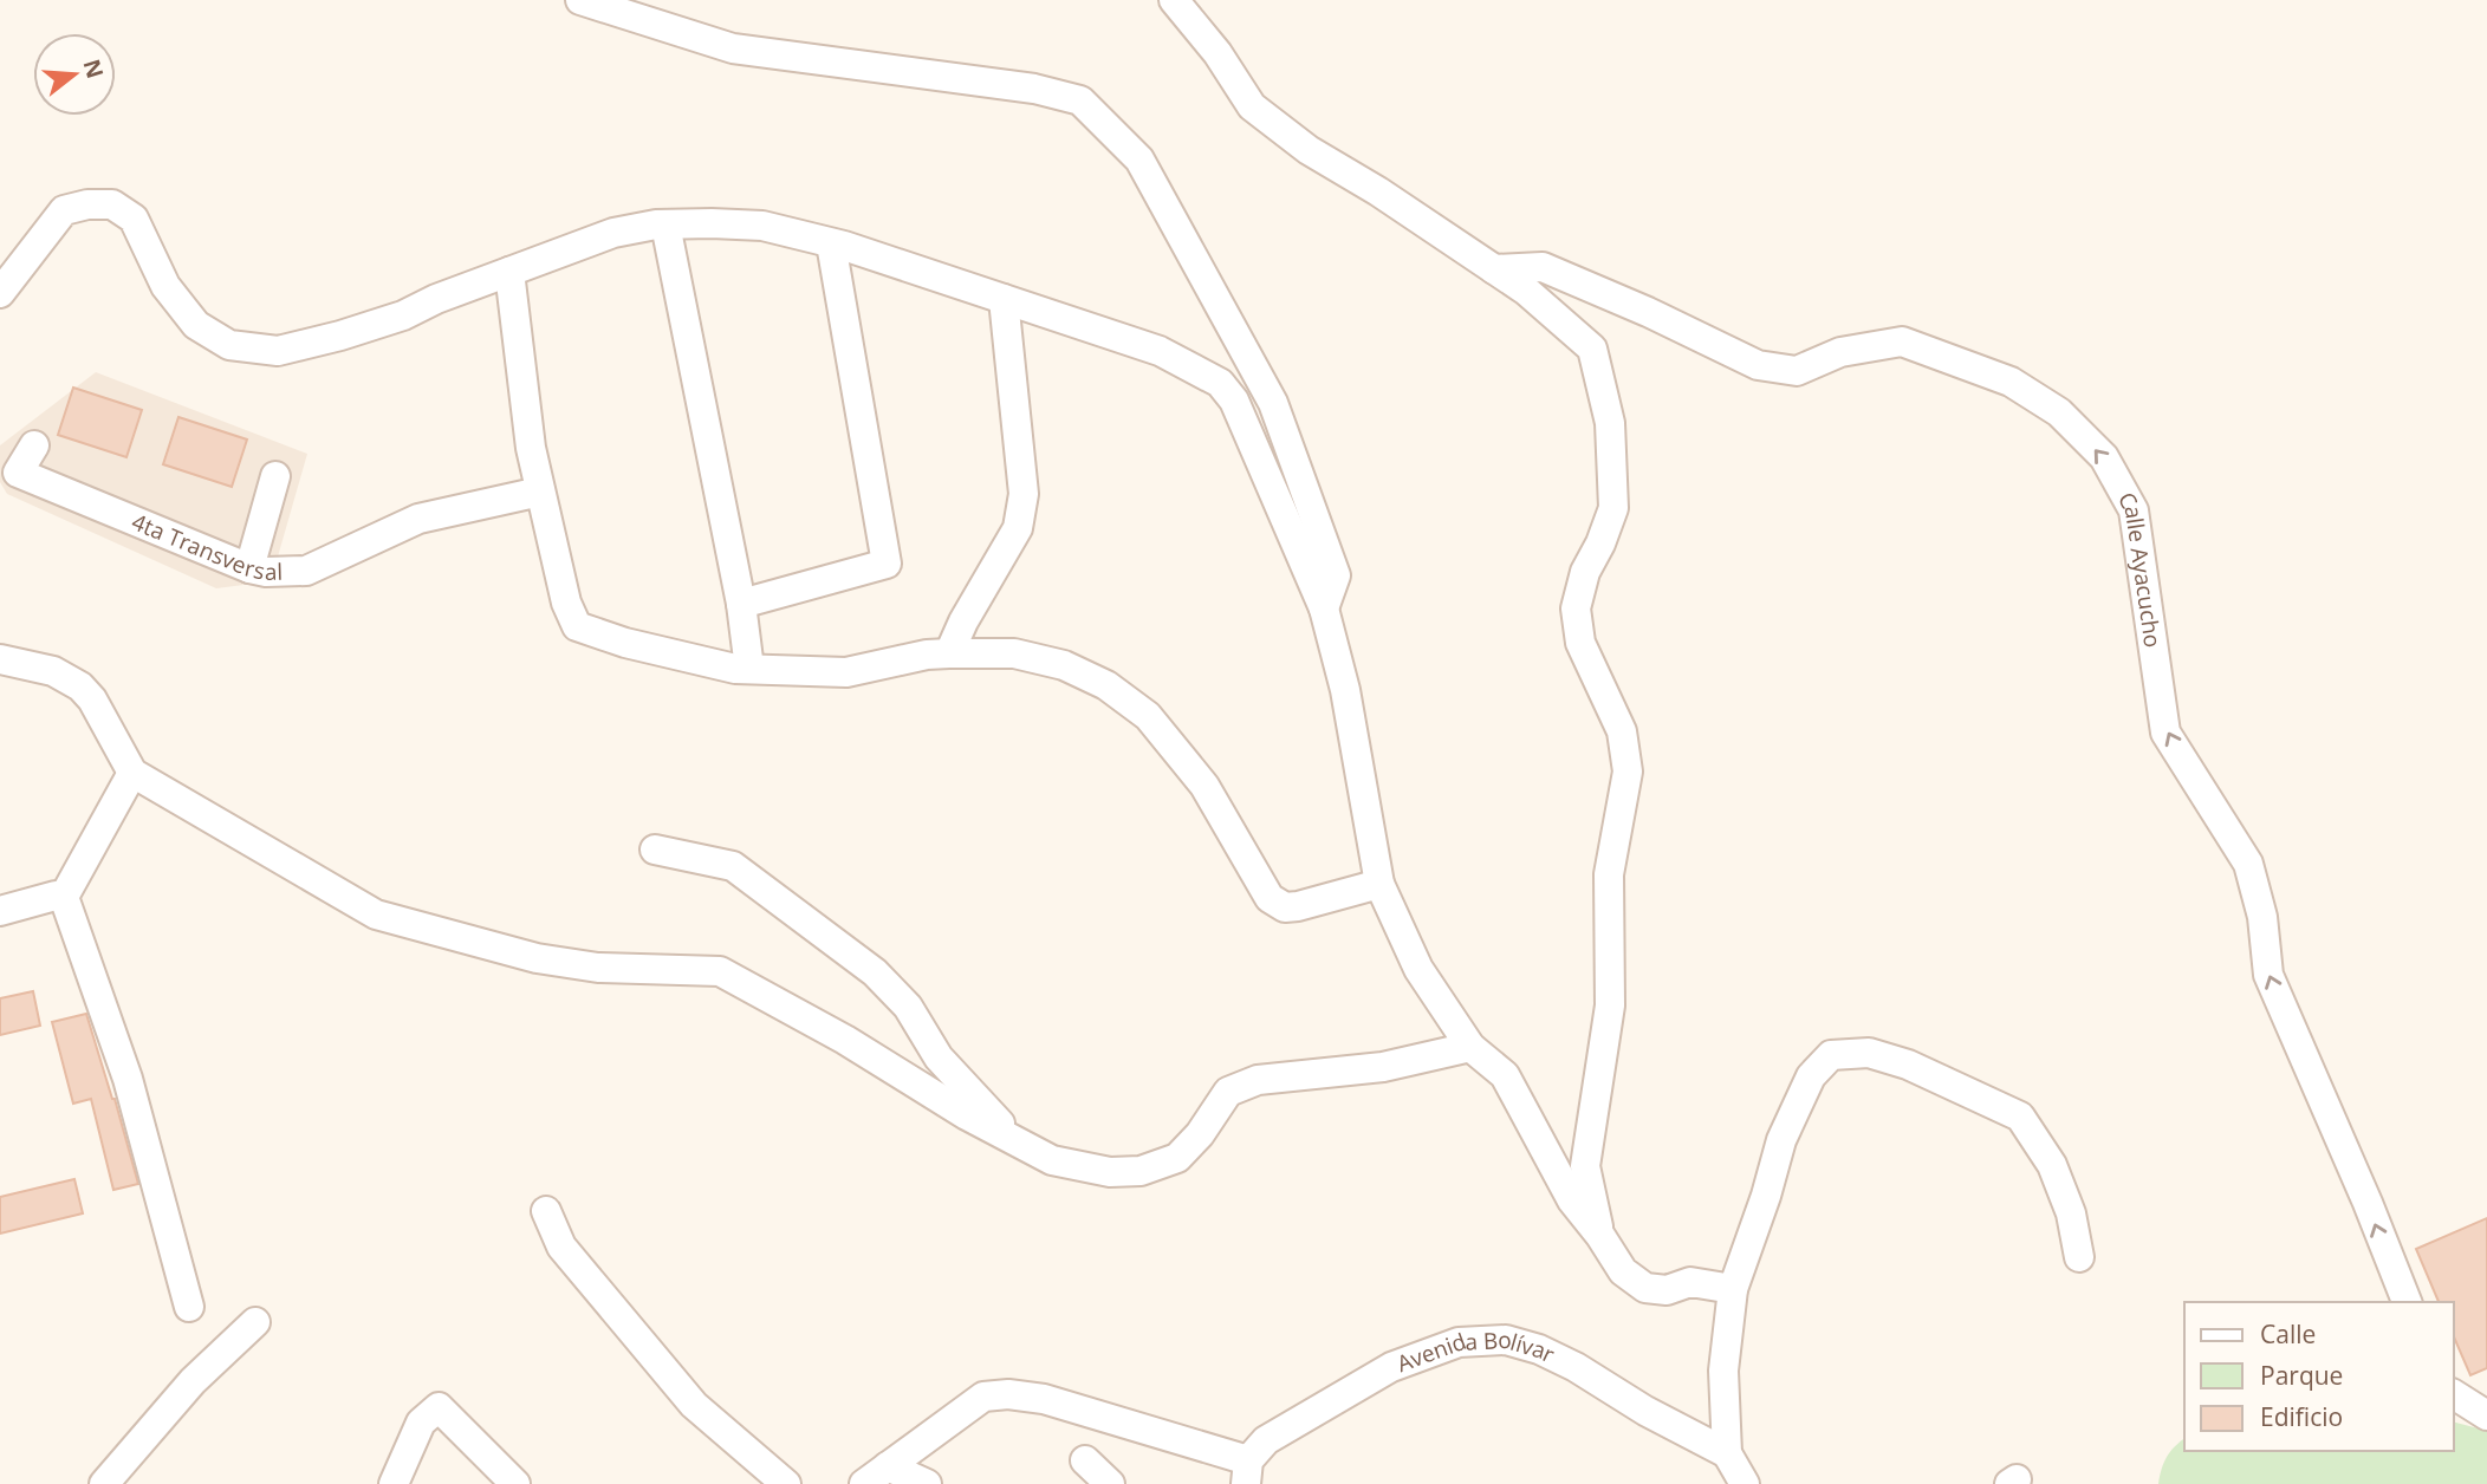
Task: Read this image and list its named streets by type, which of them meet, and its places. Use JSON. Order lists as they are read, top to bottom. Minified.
{"streets":{"street":["4ta Transversal","Calle Ayacucho","Avenida Bolívar"]},"one_way":["Calle Ayacucho"],"legend":["Calle","Parque","Edificio"],"north":"right"}
